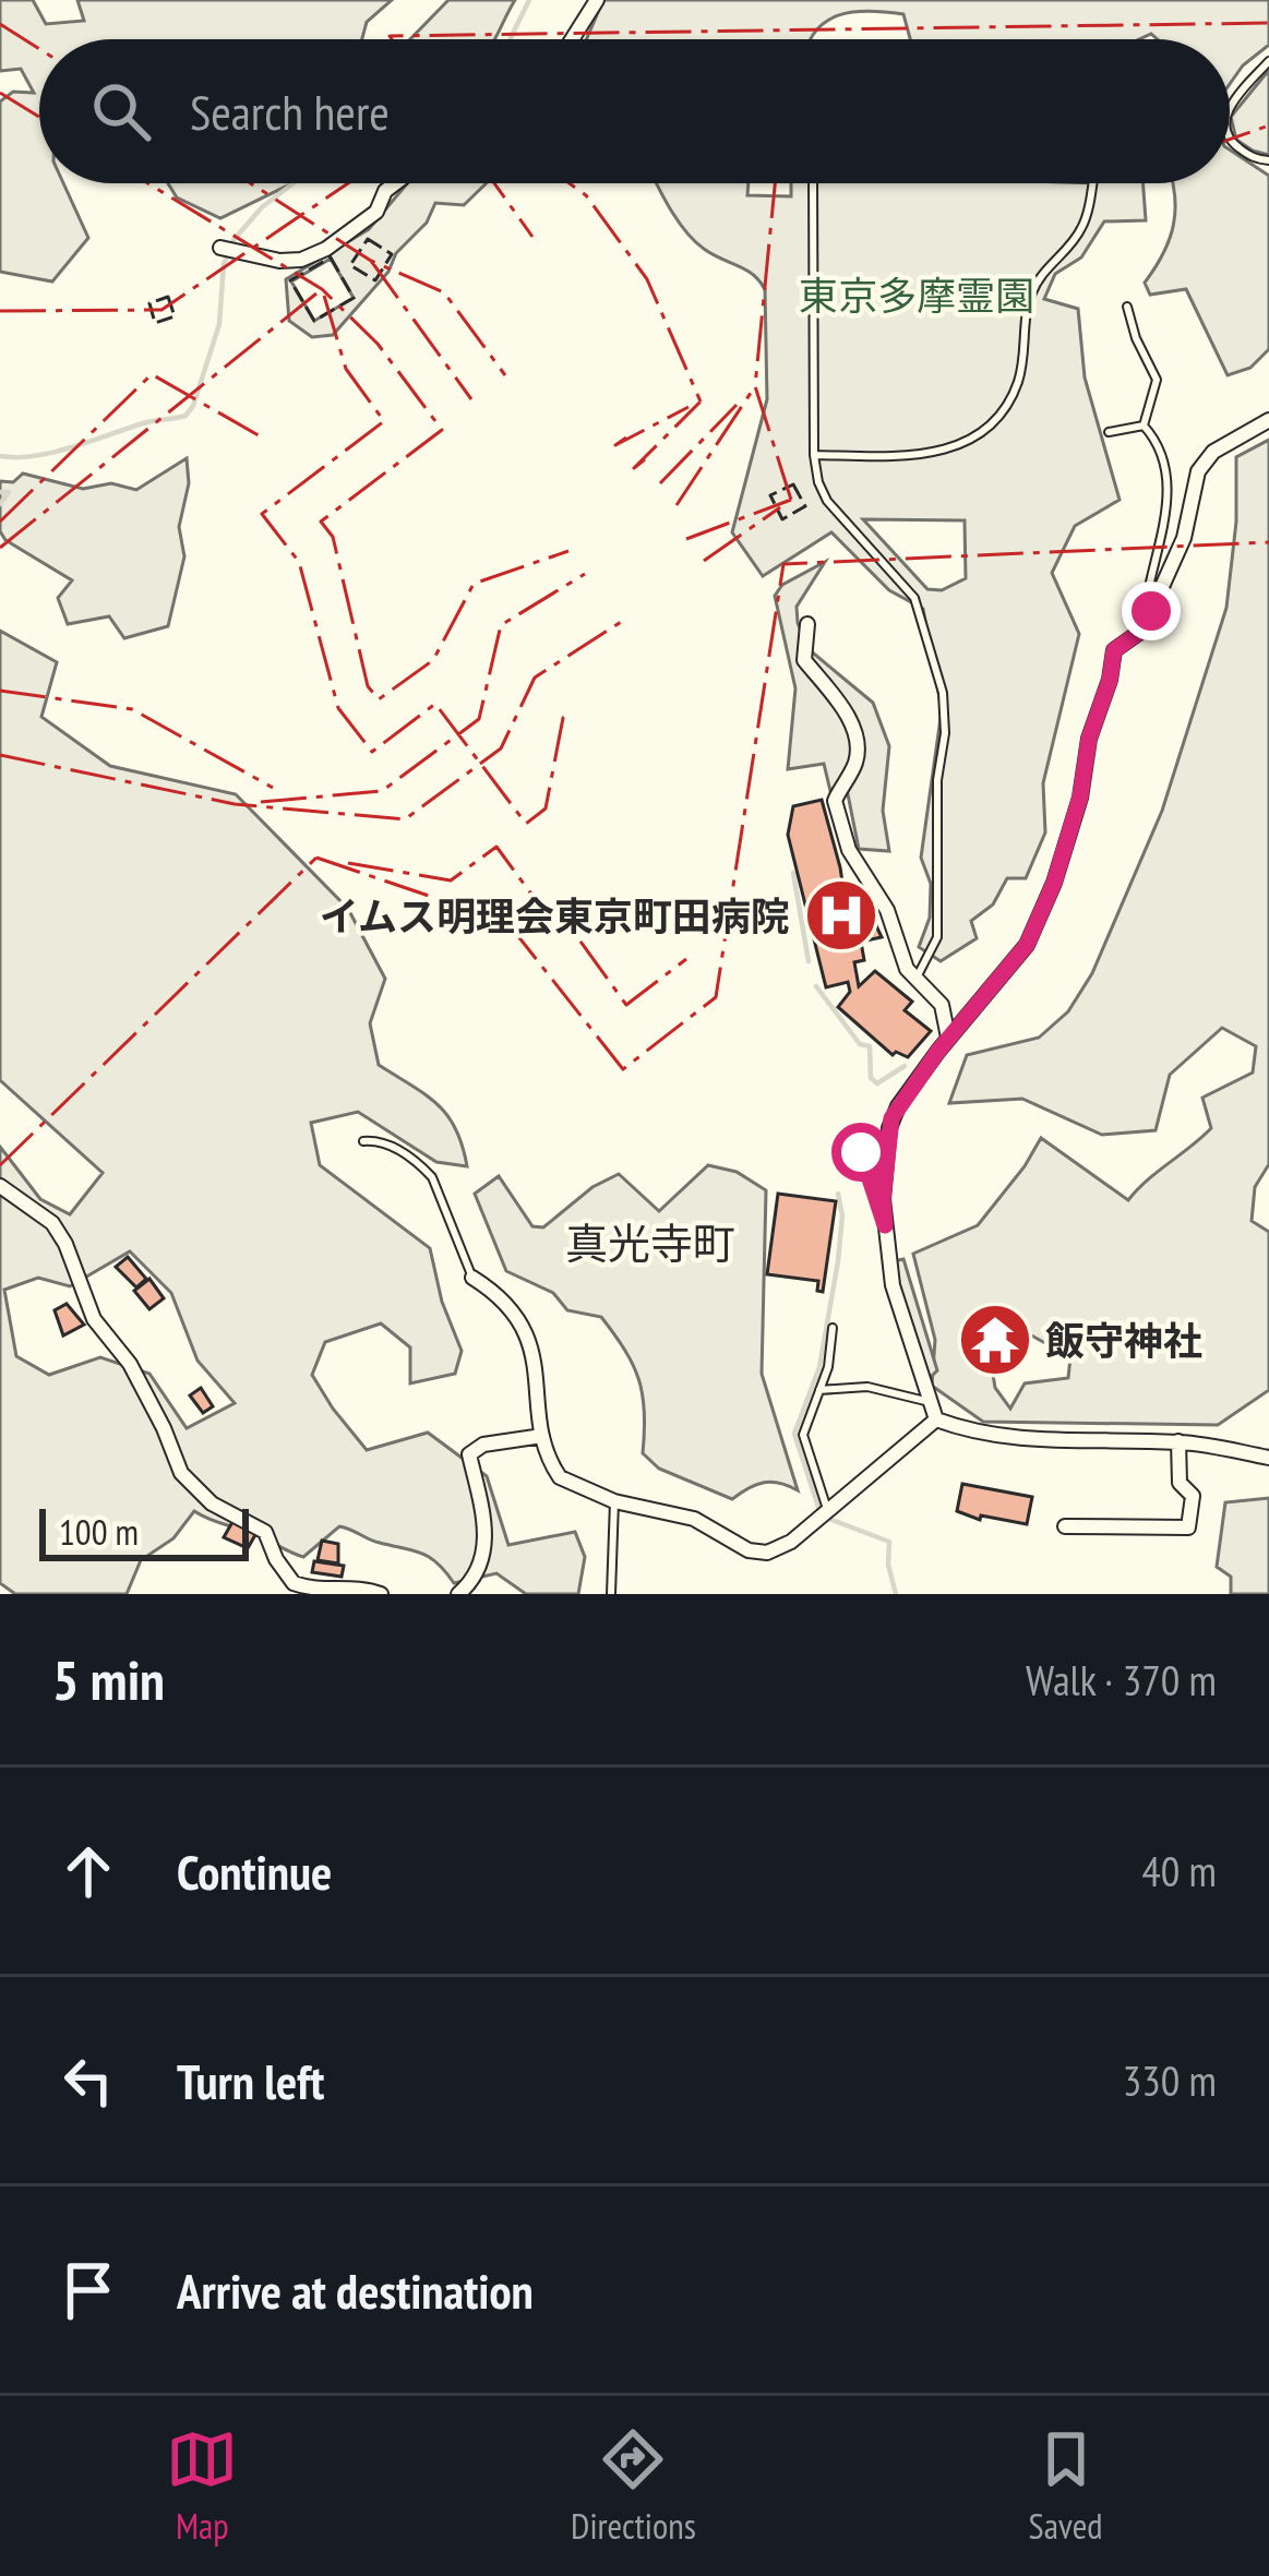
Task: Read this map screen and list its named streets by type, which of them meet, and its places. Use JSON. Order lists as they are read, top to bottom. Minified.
{"districts":["真光寺町"],"parks":["東京多摩霊園"],"places":{"hospital":["イムス明理会東京町田病院"],"temple":["飯守神社"]},"scale_bar":"100 m","page":{"search":"Search here","scale":"100 m","heading":["5 min","Walk · 370 m"],"list":[["Continue","40 m"],["Turn left","330 m"],"Arrive at destination"],"nav":["Map","Directions","Saved"]}}
